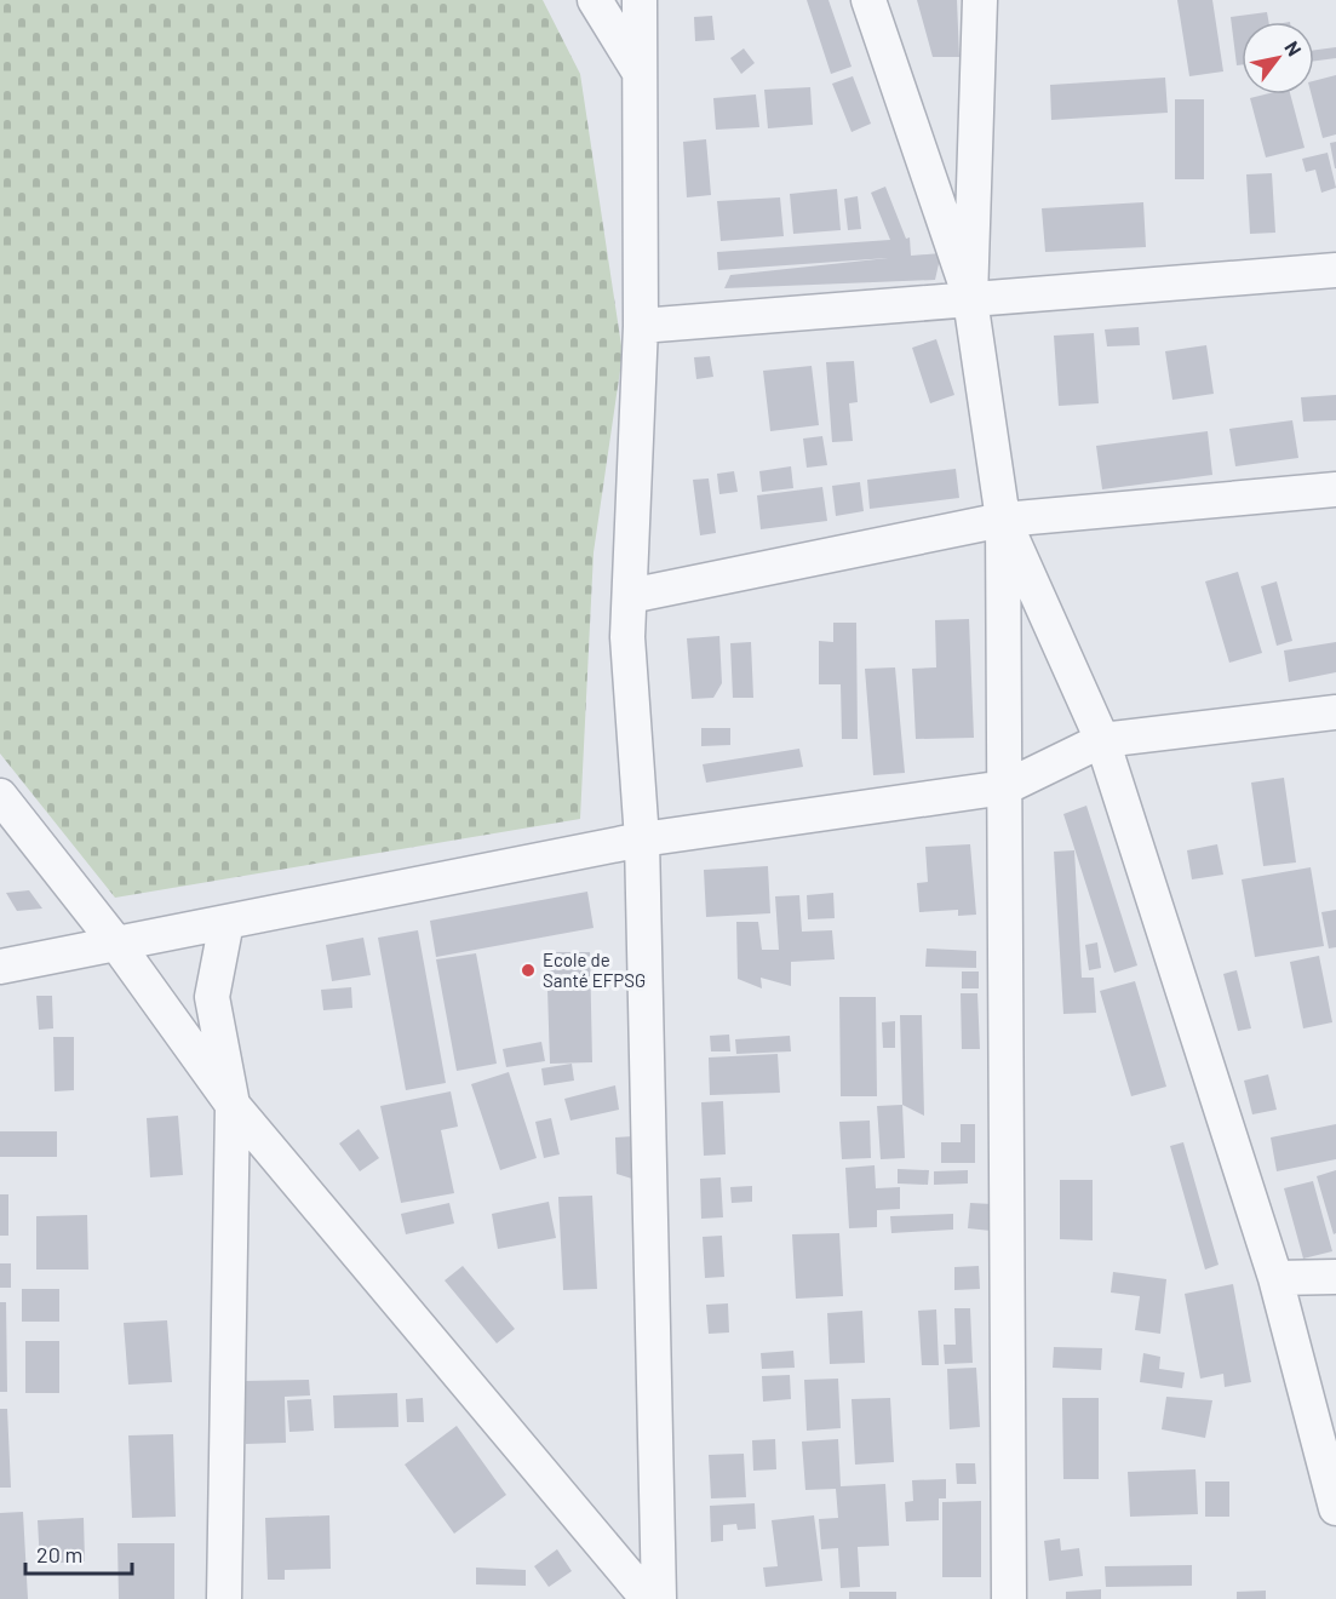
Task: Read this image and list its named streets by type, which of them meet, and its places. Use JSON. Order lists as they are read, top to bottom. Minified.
{"places":["Ecole de Santé EFPSG"],"scale_bar":"20 m","north":"top right"}
